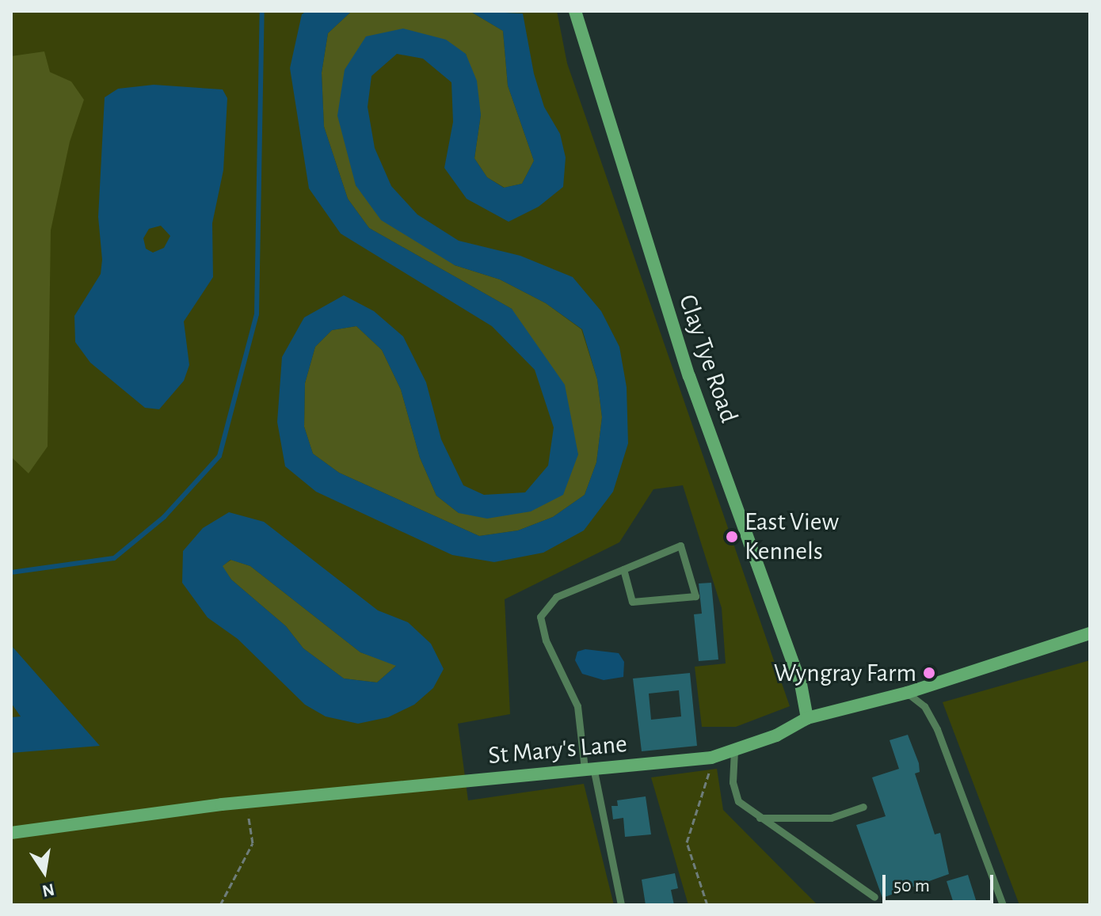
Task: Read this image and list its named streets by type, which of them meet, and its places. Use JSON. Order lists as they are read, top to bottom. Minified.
{"streets":{"main road":["Clay Tye Road","St Mary's Lane"]},"crossings":[["Clay Tye Road","St Mary's Lane"]],"places":["East View Kennels","Wyngray Farm"],"scale_bar":"50 m","north":"bottom"}
